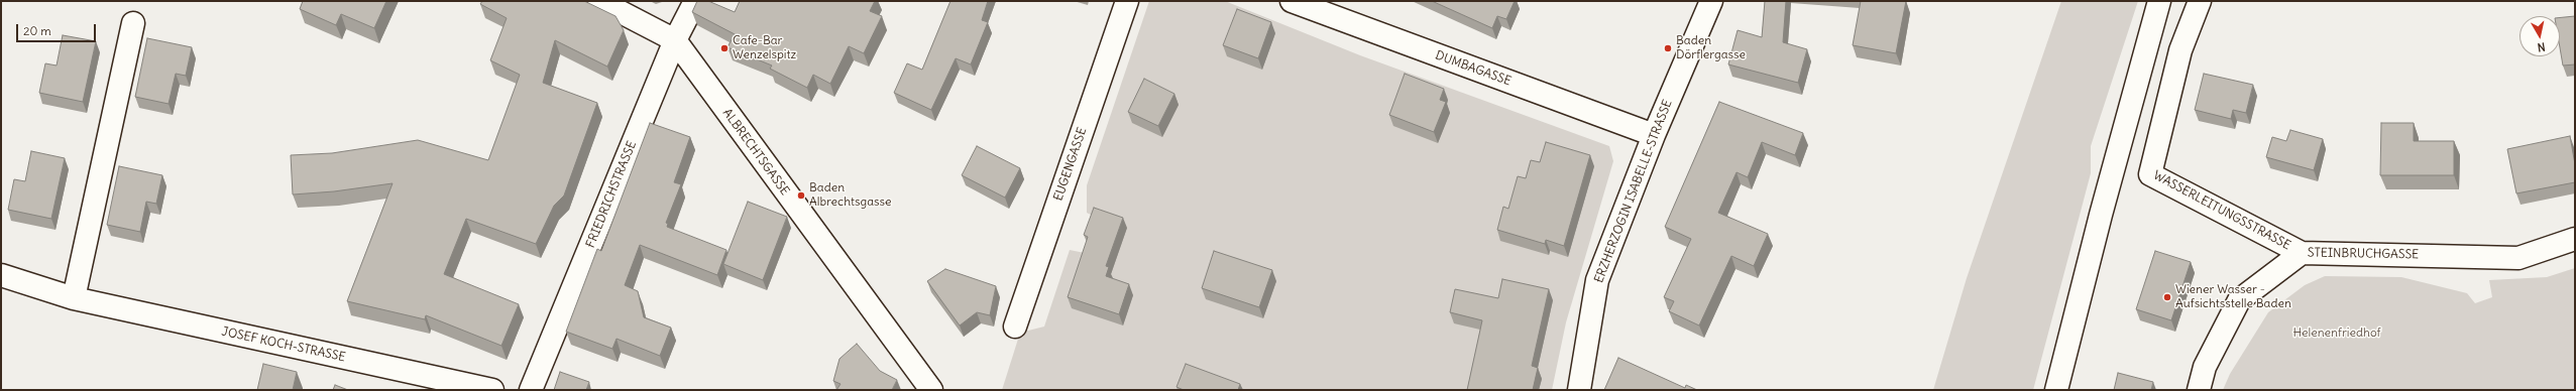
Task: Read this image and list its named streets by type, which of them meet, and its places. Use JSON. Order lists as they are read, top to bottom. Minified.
{"streets":{"street":["DUMBAGASSE","ALBRECHTSGASSE","EUGENGASSE","ERZHERZOGIN ISABELLE-STRASSE","FRIEDRICHSTRASSE","WASSERLEITUNGSSTRASSE","STEINBRUCHGASSE","JOSEF KOCH-STRASSE"]},"crossings":[["DUMBAGASSE","ERZHERZOGIN ISABELLE-STRASSE"],["ALBRECHTSGASSE","FRIEDRICHSTRASSE"],["WASSERLEITUNGSSTRASSE","STEINBRUCHGASSE"]],"parks":["Helenenfriedhof"],"places":["Cafe-Bar Wenzelspitz","Baden Dörflergasse","Baden Albrechtsgasse","Wiener Wasser - Aufsichtsstelle Baden"],"scale_bar":"20 m","north":"bottom"}
